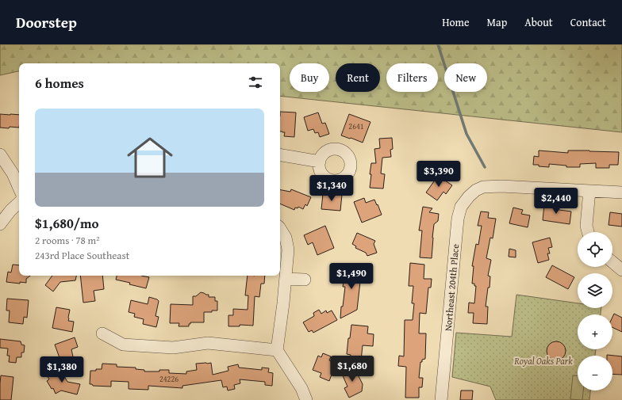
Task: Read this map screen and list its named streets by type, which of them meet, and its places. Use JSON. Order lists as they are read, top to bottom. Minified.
{"streets":{"street":["Northeast 204th Place"]},"parks":["Royal Oaks Park"],"house_numbers":["2641","24226"],"page":{"header":"Doorstep","nav":["Home","Map","About","Contact"],"chip":["Buy","Rent","Filters","New"],"heading":"6 homes","list":[{"name":"$1,680/mo","note":"2 rooms · 78 m² · 243rd Place Southeast"}],"price":["$3,390","$1,340","$2,440","$1,490","$1,680","$1,380"],"map_buttons":["+","−"]}}
